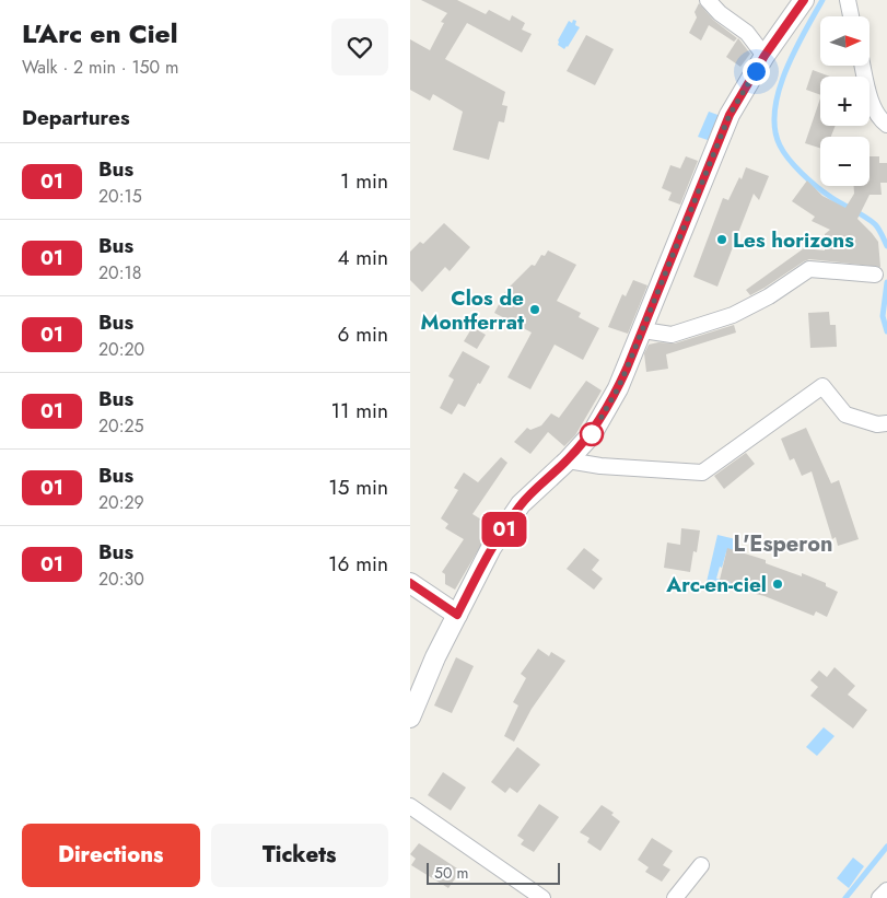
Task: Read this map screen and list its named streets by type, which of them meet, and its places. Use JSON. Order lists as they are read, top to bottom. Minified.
{"districts":["L'Esperon"],"places":["Les horizons","Clos de Montferrat","Arc-en-ciel"],"lines":["bus line 01"],"scale_bar":"50 m","north":"right","page":{"heading":[["L'Arc en Ciel","Walk · 2 min · 150 m"],"Departures"],"on_map":"01","map_buttons":["+","−"],"list":[{"mark":"01","name":"Bus","note":"20:15","value":"1 min"},{"mark":"01","name":"Bus","note":"20:18","value":"4 min"},{"mark":"01","name":"Bus","note":"20:20","value":"6 min"},{"mark":"01","name":"Bus","note":"20:25","value":"11 min"},{"mark":"01","name":"Bus","note":"20:29","value":"15 min"},{"mark":"01","name":"Bus","note":"20:30","value":"16 min"}],"buttons":["Directions","Tickets"],"scale":"50 m"}}
